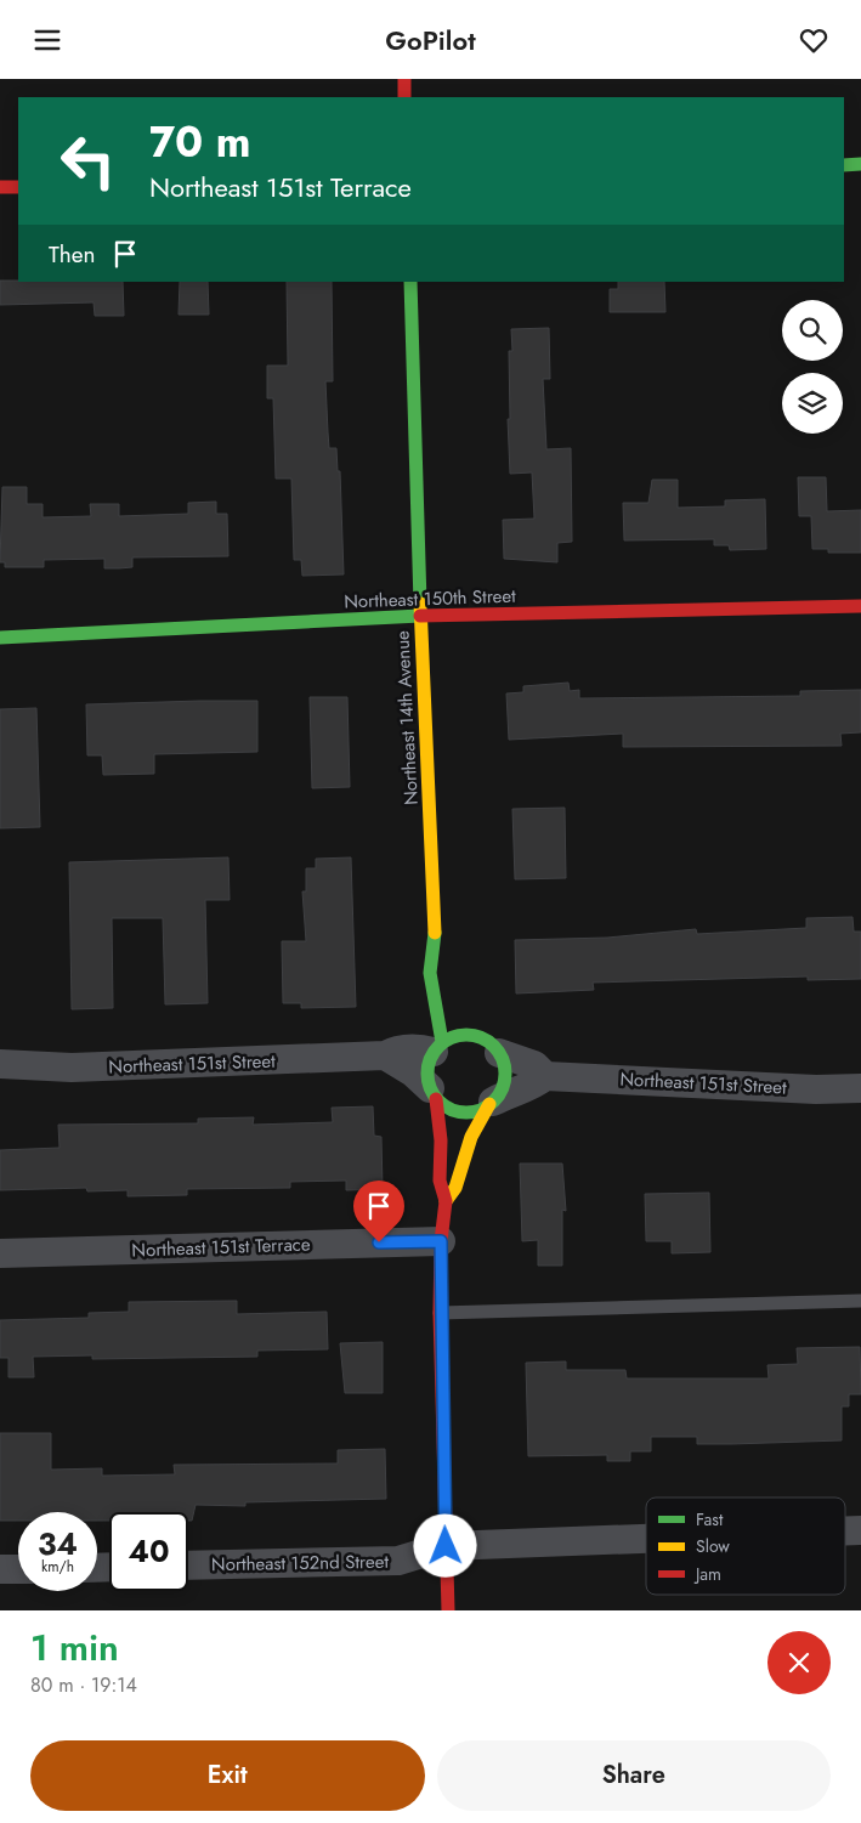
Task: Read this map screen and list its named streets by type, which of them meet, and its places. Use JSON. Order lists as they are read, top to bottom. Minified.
{"streets":{"street":["Northeast 150th Street","Northeast 14th Avenue","Northeast 151st Street","Northeast 151st Terrace","Northeast 152nd Street"]},"crossings":[["Northeast 150th Street","Northeast 14th Avenue"],["Northeast 14th Avenue","Northeast 151st Street"]],"legend":["Fast","Slow","Jam"],"page":{"header":"GoPilot","turn":["70 m","Northeast 151st Terrace"],"then":"Then","speed":"34 km/h","limit":"40","heading":["1 min","80 m · 19:14"],"buttons":["Exit","Share"]}}
